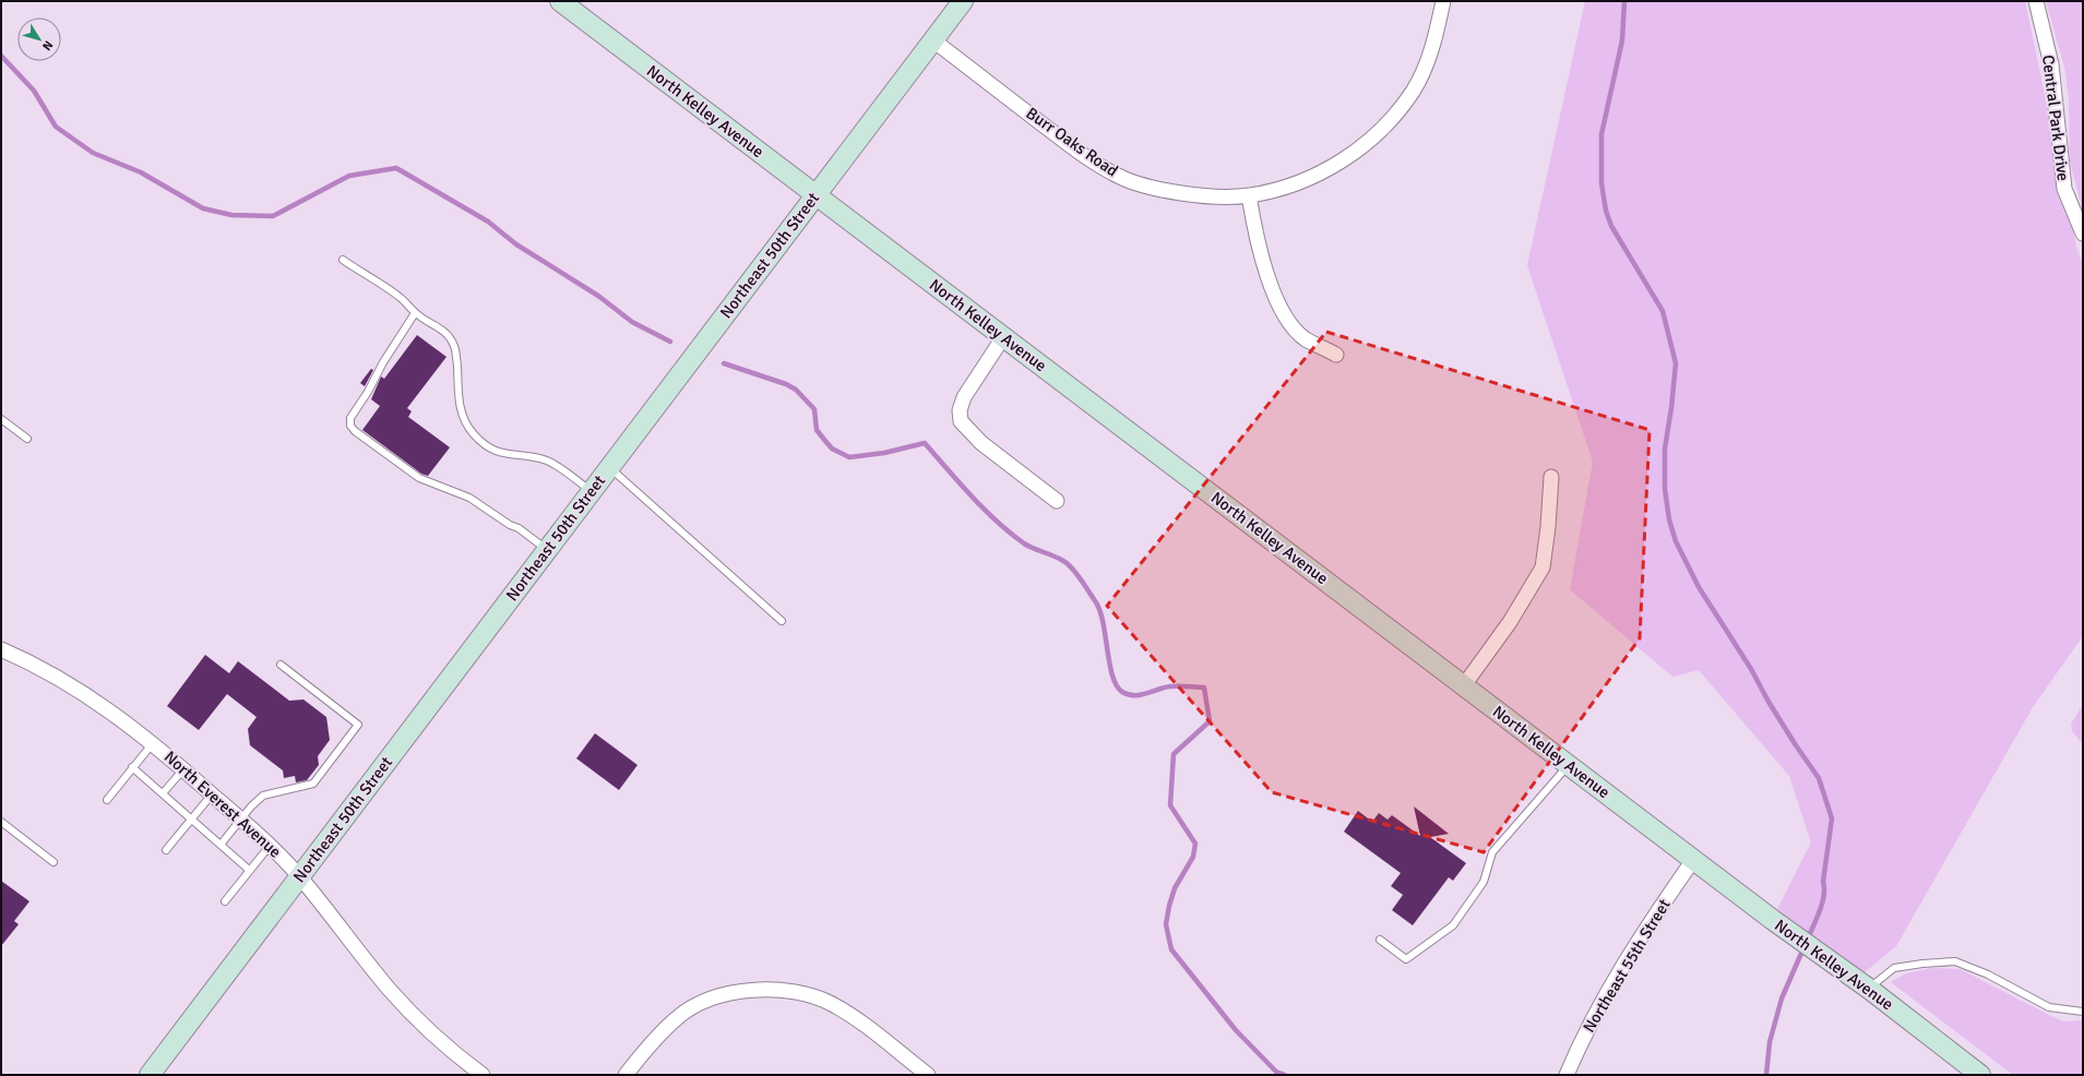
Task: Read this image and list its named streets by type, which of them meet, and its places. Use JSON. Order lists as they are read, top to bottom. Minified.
{"streets":{"street":["North Kelley Avenue","Central Park Drive","Burr Oaks Road","Northeast 50th Street","North Everest Avenue","Northeast 55th Street"]},"crossings":[["North Kelley Avenue","Northeast 50th Street"],["North Kelley Avenue","Northeast 55th Street"],["Burr Oaks Road","Northeast 50th Street"],["Northeast 50th Street","North Everest Avenue"]],"north":"bottom right"}
